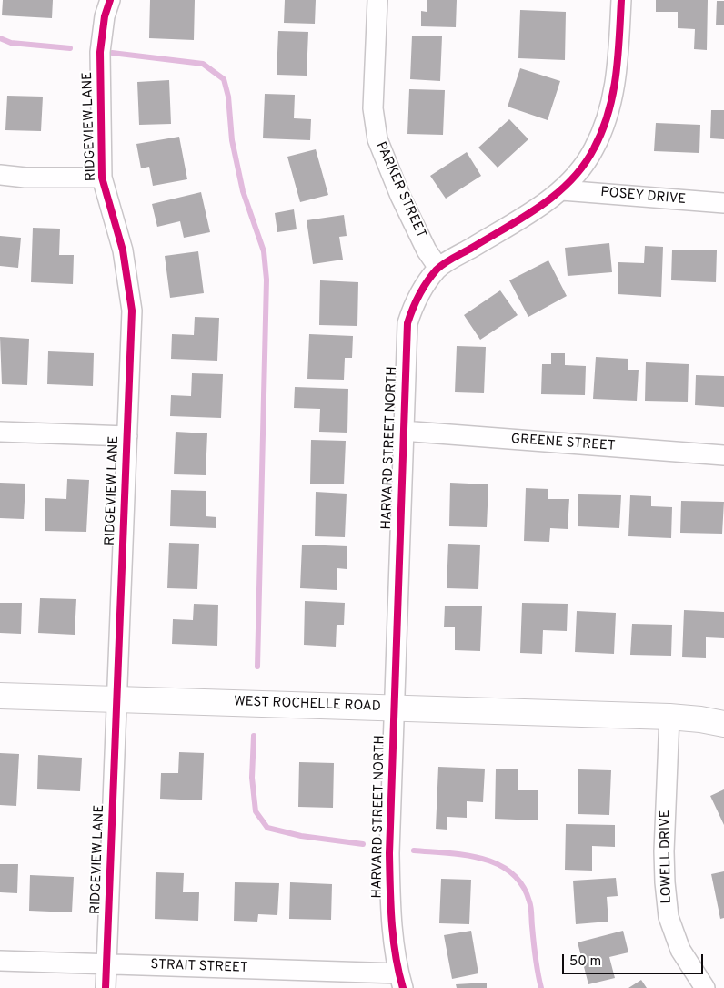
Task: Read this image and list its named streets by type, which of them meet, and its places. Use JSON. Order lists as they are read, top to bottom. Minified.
{"streets":{"street":["RIDGEVIEW LANE","PARKER STREET","POSEY DRIVE","GREENE STREET","HARVARD STREET NORTH","WEST ROCHELLE ROAD","LOWELL DRIVE","STRAIT STREET"]},"crossings":[["RIDGEVIEW LANE","WEST ROCHELLE ROAD"],["RIDGEVIEW LANE","STRAIT STREET"],["PARKER STREET","HARVARD STREET NORTH"],["POSEY DRIVE","HARVARD STREET NORTH"],["GREENE STREET","HARVARD STREET NORTH"],["HARVARD STREET NORTH","WEST ROCHELLE ROAD"],["HARVARD STREET NORTH","STRAIT STREET"],["WEST ROCHELLE ROAD","LOWELL DRIVE"]],"scale_bar":"50 m"}
